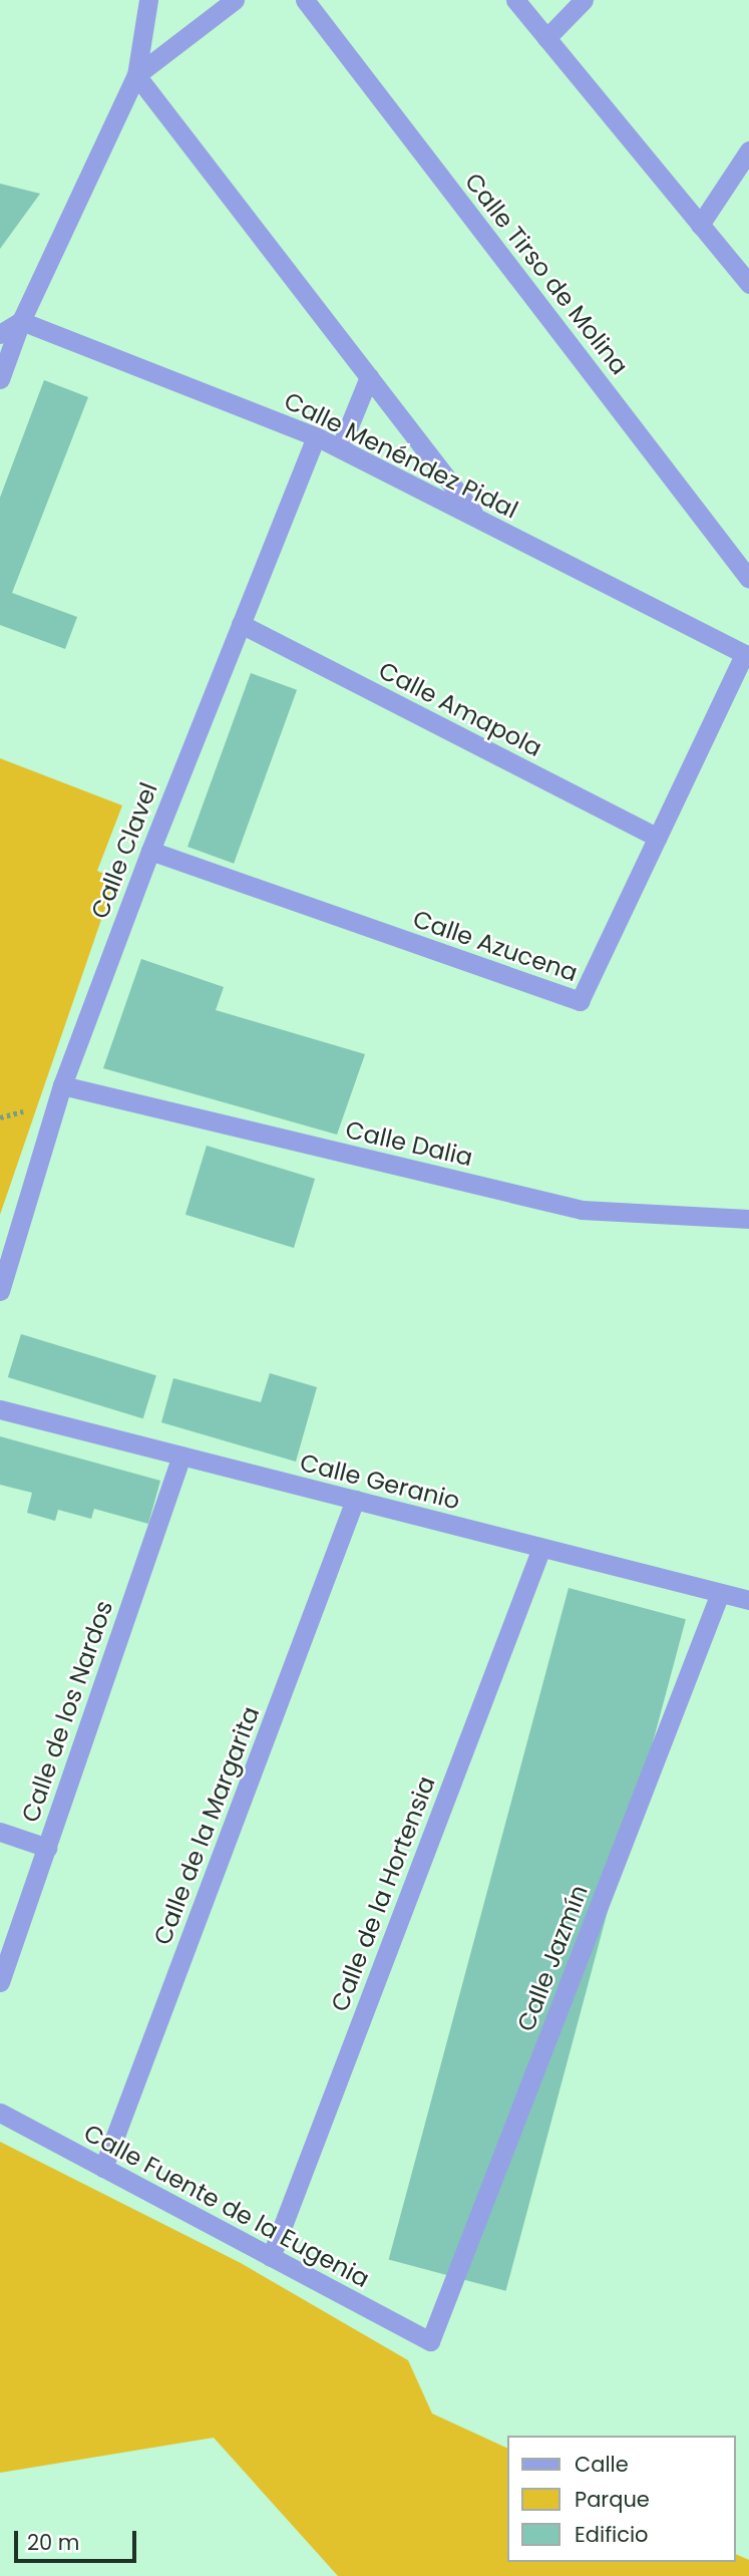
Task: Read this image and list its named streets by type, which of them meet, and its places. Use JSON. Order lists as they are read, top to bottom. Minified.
{"streets":{"street":["Calle Tirso de Molina","Calle Menéndez Pidal","Calle Amapola","Calle Clavel","Calle Azucena","Calle Dalia","Calle Geranio","Calle de los Nardos","Calle de la Margarita","Calle de la Hortensia","Calle Jazmín","Calle Fuente de la Eugenia"]},"crossings":[["Calle Menéndez Pidal","Calle Clavel"],["Calle Menéndez Pidal","Calle Azucena"],["Calle Amapola","Calle Clavel"],["Calle Amapola","Calle Azucena"],["Calle Clavel","Calle Azucena"],["Calle Clavel","Calle Dalia"],["Calle Geranio","Calle de los Nardos"],["Calle Geranio","Calle de la Margarita"],["Calle Geranio","Calle de la Hortensia"],["Calle Geranio","Calle Jazmín"],["Calle de la Margarita","Calle Fuente de la Eugenia"],["Calle de la Hortensia","Calle Fuente de la Eugenia"],["Calle Jazmín","Calle Fuente de la Eugenia"]],"legend":["Calle","Parque","Edificio"],"scale_bar":"20 m"}
